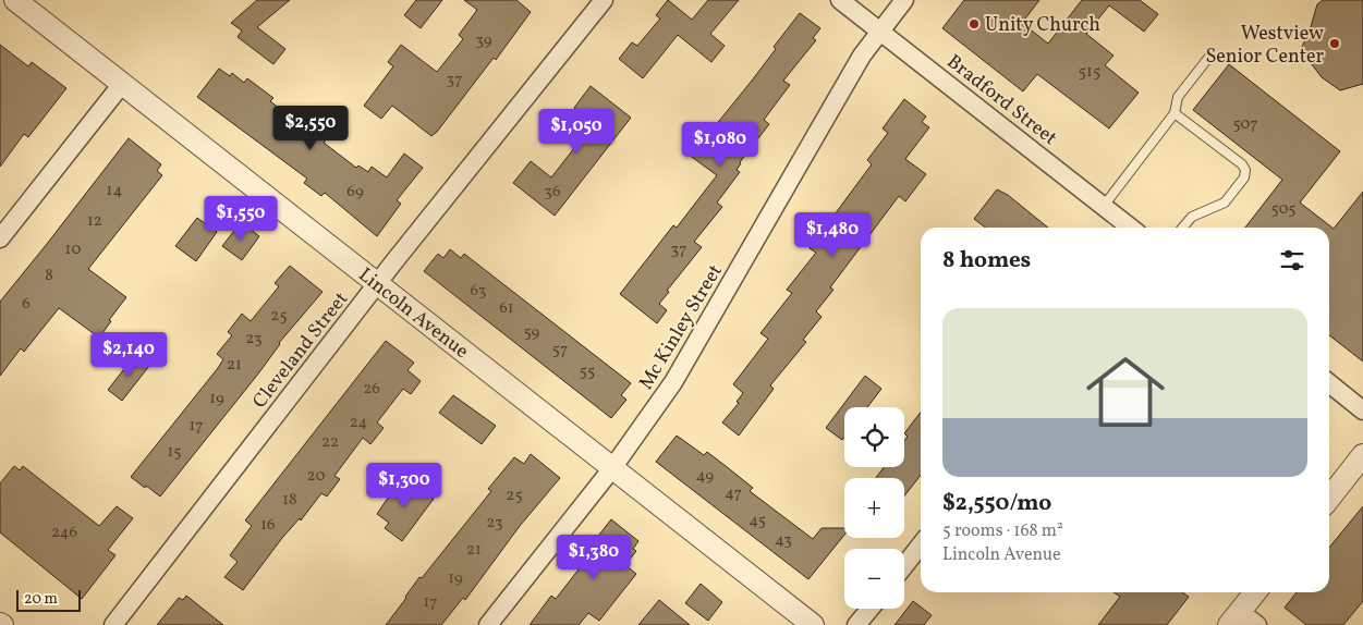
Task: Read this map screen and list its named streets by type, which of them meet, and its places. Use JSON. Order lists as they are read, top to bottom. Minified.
{"streets":{"street":["Bradford Street","Lincoln Avenue","Mc Kinley Street","Cleveland Street"]},"crossings":[["Bradford Street","Mc Kinley Street"],["Lincoln Avenue","Mc Kinley Street"],["Lincoln Avenue","Cleveland Street"]],"places":["Unity Church","Westview Senior Center"],"house_numbers":["39","515","37","507","14","69","36","505","12","10","37","8","63","6","61","25","59","23","57","21","55","26","19","24","17","22","15","20","49","47","25","18","45","23","16","246","43","21","19","17"],"scale_bar":"20 m","page":{"price":["$2,550","$1,050","$1,080","$1,550","$1,480","$2,140","$1,300","$1,380"],"heading":"8 homes","list":[{"name":"$2,550/mo","note":"5 rooms · 168 m² · Lincoln Avenue"}],"map_buttons":["+","−"],"scale":"20 m"}}
